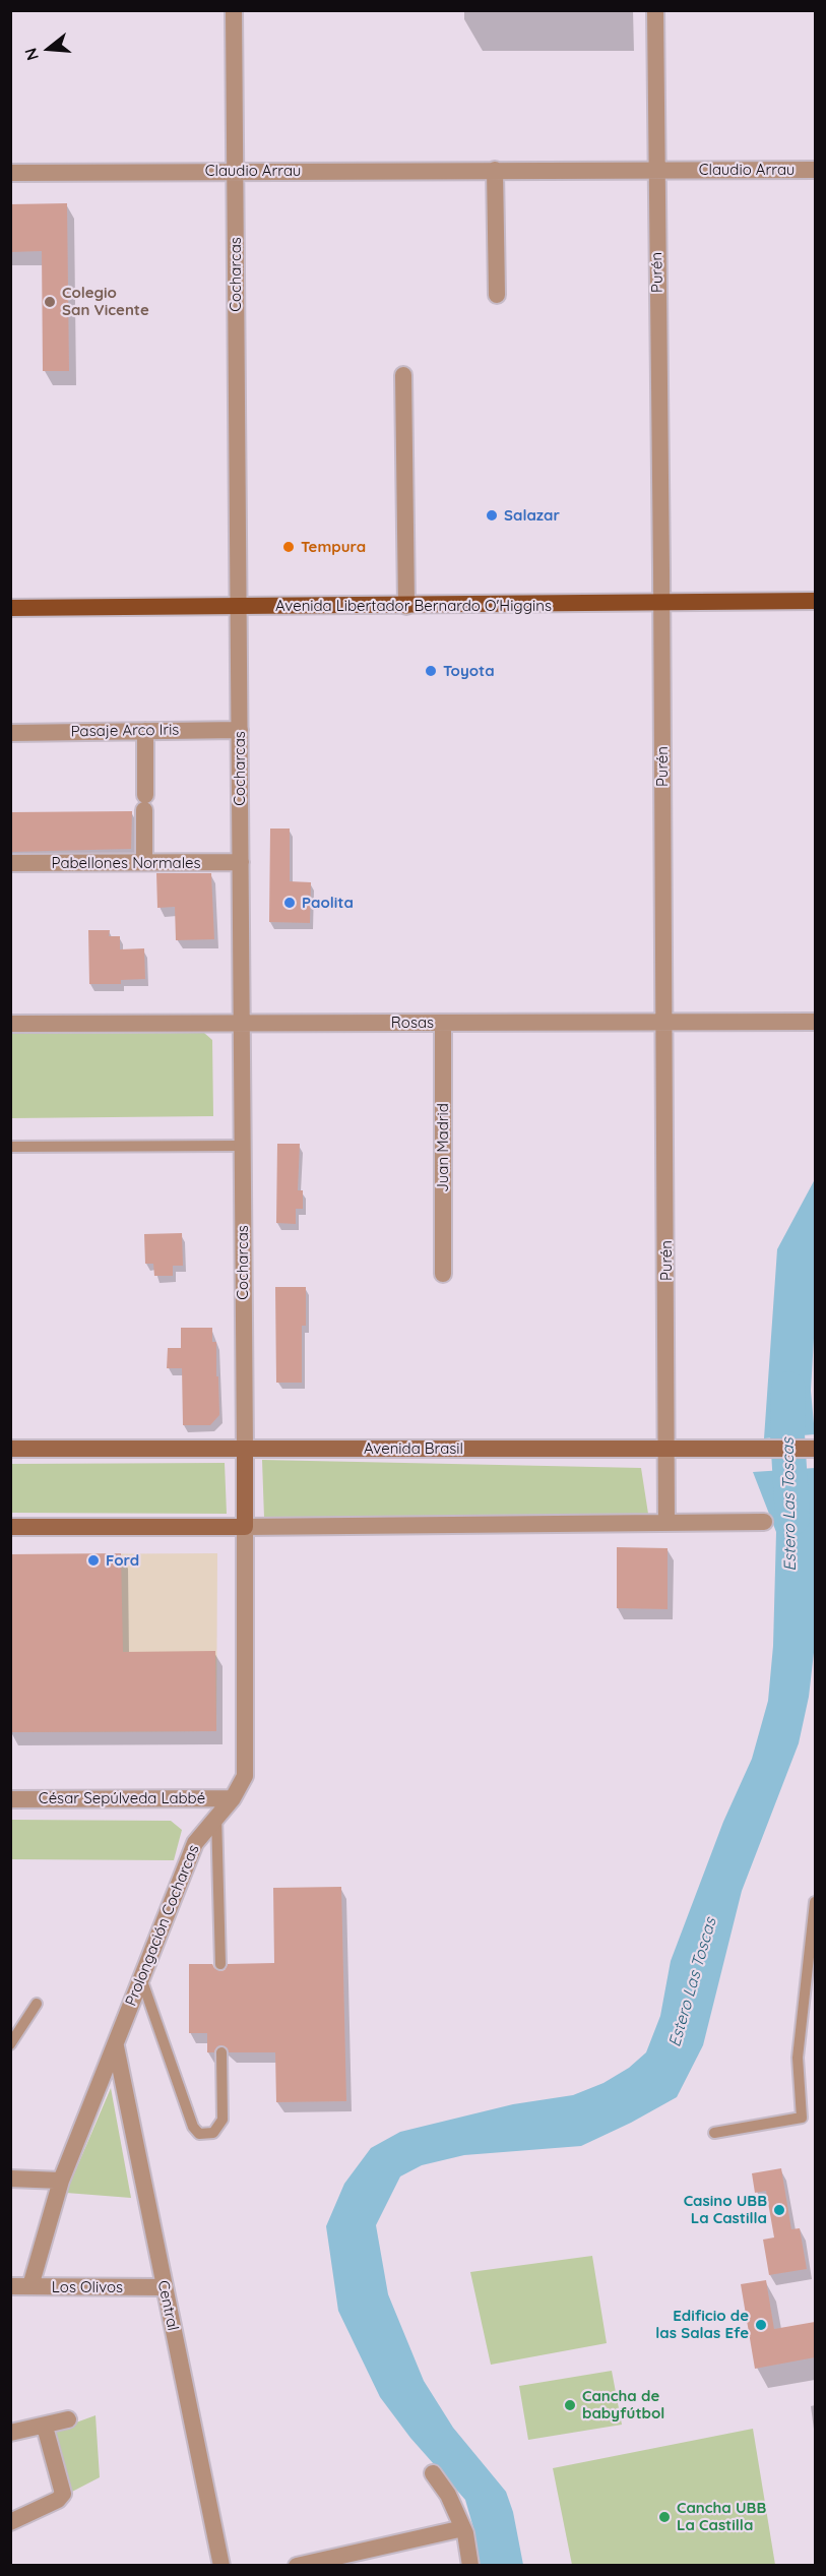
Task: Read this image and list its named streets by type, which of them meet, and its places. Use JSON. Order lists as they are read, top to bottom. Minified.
{"streets":{"main road":["Cocharcas","Avenida Libertador Bernardo O'Higgins","Avenida Brasil"],"street":["Claudio Arrau","Purén","Pasaje Arco Iris","Pabellones Normales","Rosas","Juan Madrid","César Sepúlveda Labbé","Prolongación Cocharcas","Los Olivos","Central"]},"crossings":[["Claudio Arrau","Purén"],["Claudio Arrau","Cocharcas"],["Purén","Avenida Libertador Bernardo O'Higgins"],["Purén","Rosas"],["Purén","Avenida Brasil"],["Cocharcas","Avenida Libertador Bernardo O'Higgins"],["Cocharcas","Pasaje Arco Iris"],["Cocharcas","Pabellones Normales"],["Cocharcas","Rosas"],["Cocharcas","Avenida Brasil"],["Cocharcas","Prolongación Cocharcas"],["Rosas","Juan Madrid"],["César Sepúlveda Labbé","Prolongación Cocharcas"],["Prolongación Cocharcas","Los Olivos"],["Prolongación Cocharcas","Central"],["Los Olivos","Central"]],"water":["Estero Las Toscas"],"places":["Colegio San Vicente","Salazar","Tempura","Toyota","Paolita","Ford","Casino UBB La Castilla","Edificio de las Salas Efe","Cancha de babyfútbol","Cancha UBB La Castilla"],"north":"left"}
